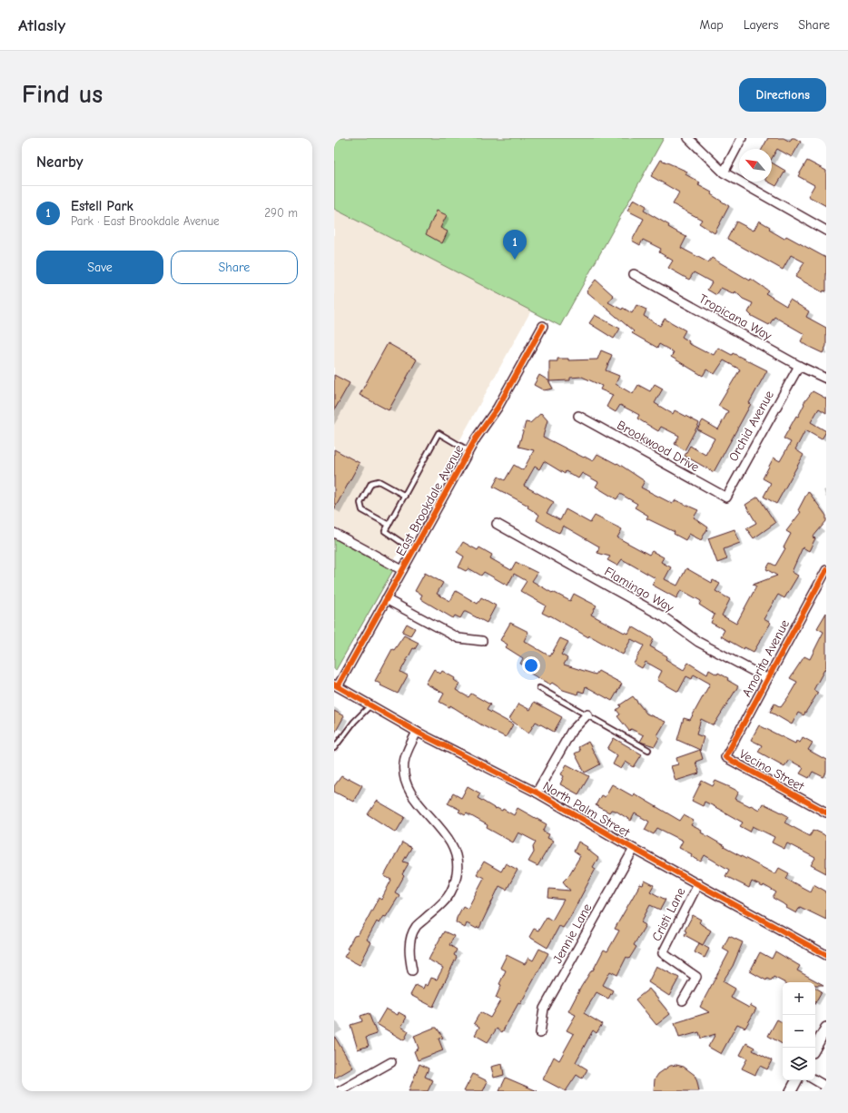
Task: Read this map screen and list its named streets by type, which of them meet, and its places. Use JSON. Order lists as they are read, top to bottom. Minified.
{"streets":{"street":["Tropicana Way","Orchid Avenue","Brookwood Drive","East Brookdale Avenue","Flamingo Way","Amorita Avenue","Vecino Street","North Palm Street","Cristi Lane","Jennie Lane"]},"crossings":[["Tropicana Way","Orchid Avenue"],["Orchid Avenue","Brookwood Drive"],["East Brookdale Avenue","North Palm Street"],["Flamingo Way","Amorita Avenue"],["Amorita Avenue","Vecino Street"],["North Palm Street","Cristi Lane"],["North Palm Street","Jennie Lane"]],"north":"top left","page":{"header":"Atlasly","nav":["Map","Layers","Share"],"buttons":["Directions",["Save","Share"]],"title":"Find us","heading":"Nearby","list":[{"mark":"1","name":"Estell Park","note":"Park · East Brookdale Avenue","value":"290 m"}],"pins":"1","map_buttons":["+","−"]}}
